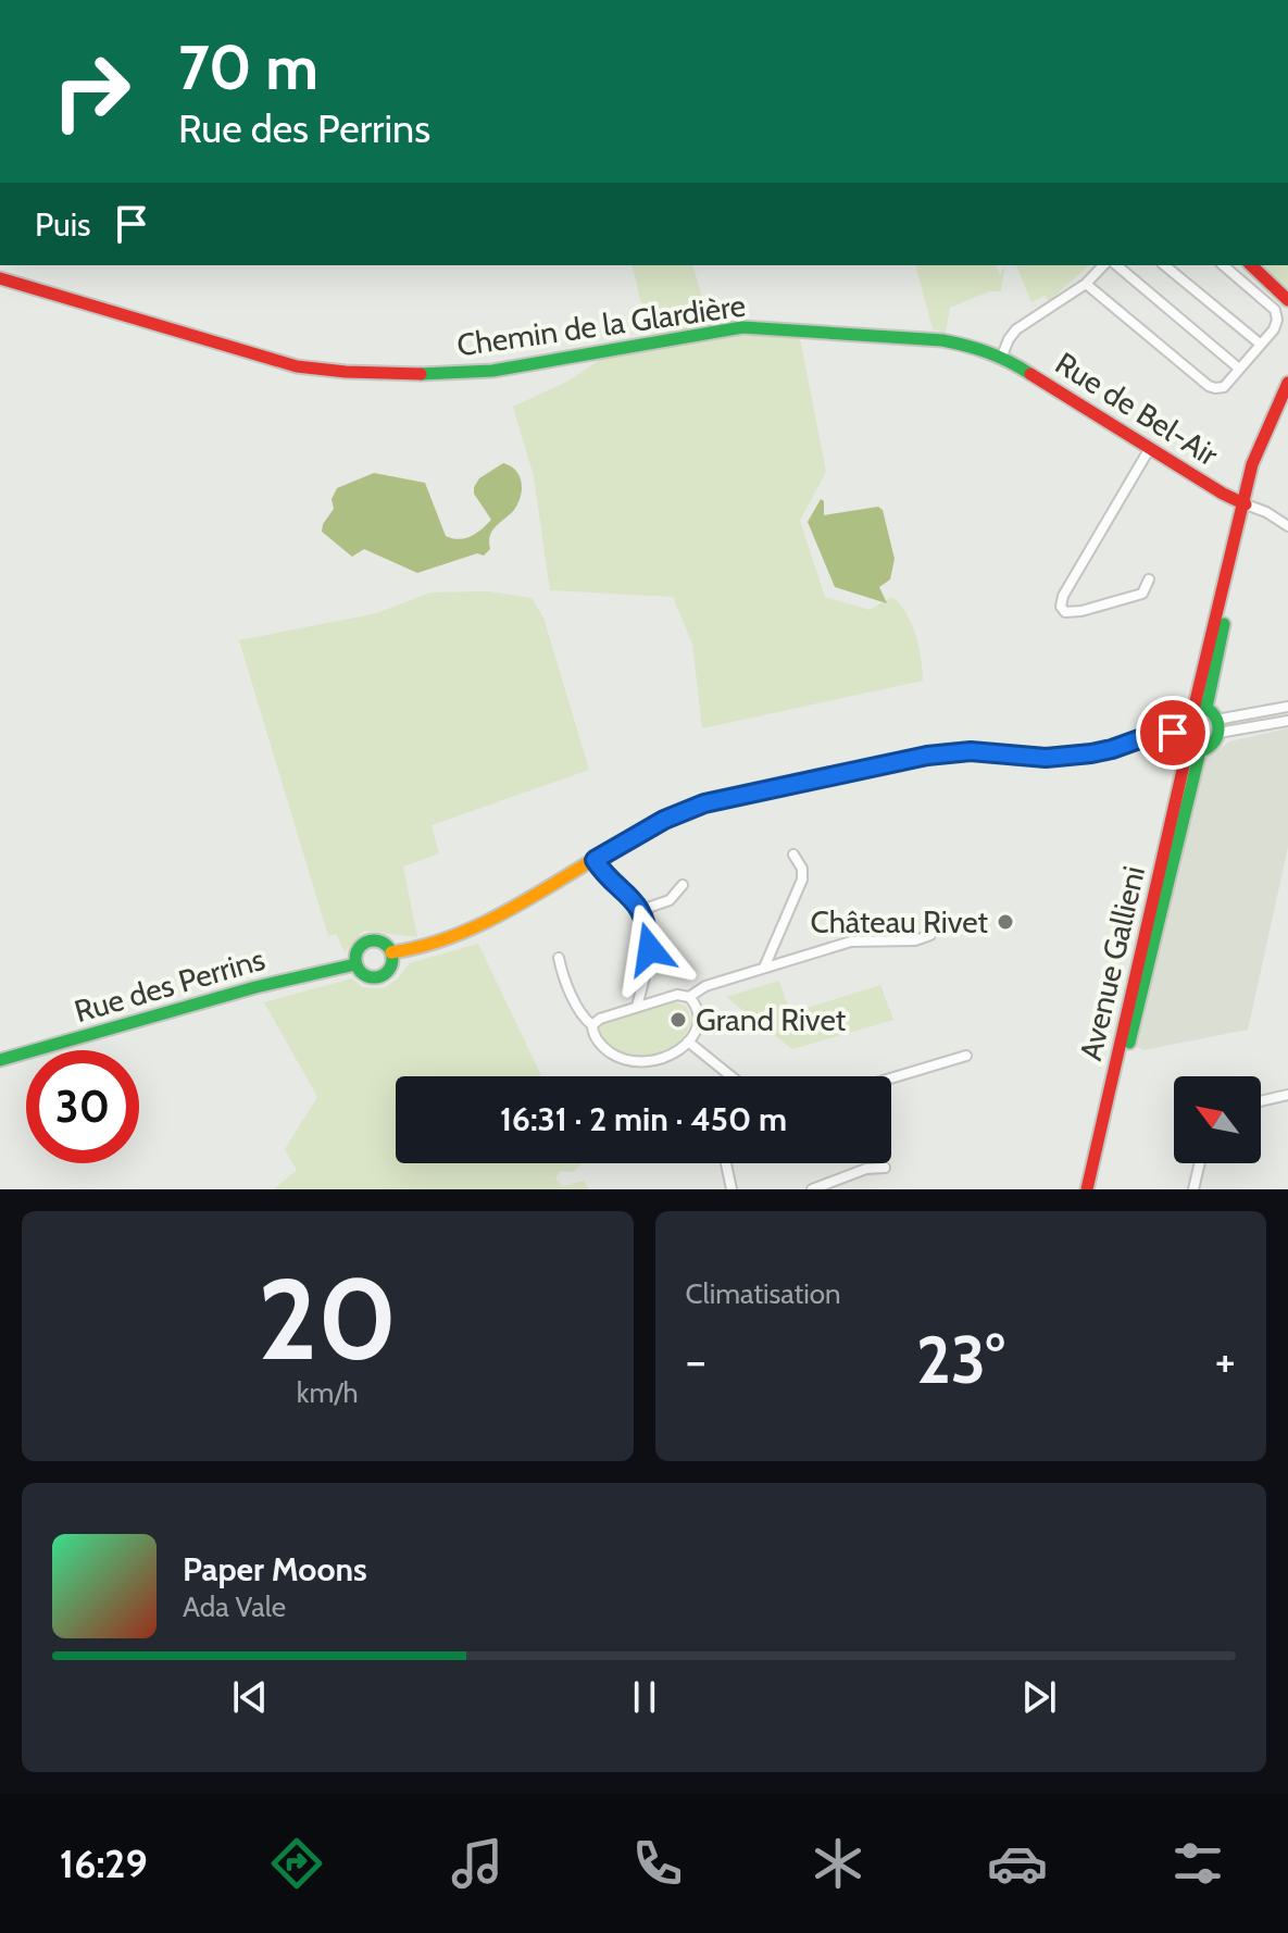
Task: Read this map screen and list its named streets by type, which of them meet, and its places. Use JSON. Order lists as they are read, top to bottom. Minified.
{"streets":{"main road":["Chemin de la Glardière","Rue de Bel-Air","Avenue Gallieni","Rue des Perrins"]},"crossings":[["Chemin de la Glardière","Rue de Bel-Air"]],"places":["Château Rivet","Grand Rivet"],"north":"top left","page":{"turn":["70 m","Rue des Perrins"],"then":"Puis","limit":"30","trip":"16:31 · 2 min · 450 m","tile":[["20","km/h"],"Climatisation"],"heat":["−","23°","+"],"song":["Paper Moons","Ada Vale"],"tabs":"16:29"}}
